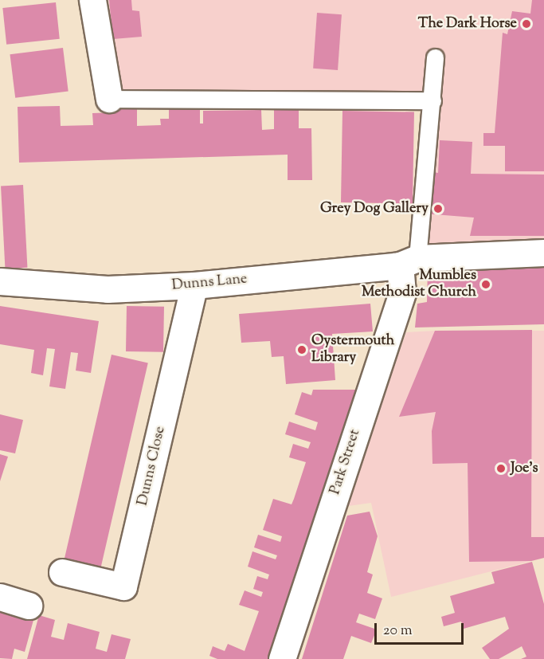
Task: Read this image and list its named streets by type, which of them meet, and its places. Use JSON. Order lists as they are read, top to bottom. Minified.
{"streets":{"street":["Dunns Lane","Park Street","Dunns Close"]},"crossings":[["Dunns Lane","Park Street"],["Dunns Lane","Dunns Close"]],"places":["The Dark Horse","Grey Dog Gallery","Mumbles Methodist Church","Oystermouth Library","Joe's"],"scale_bar":"20 m"}
